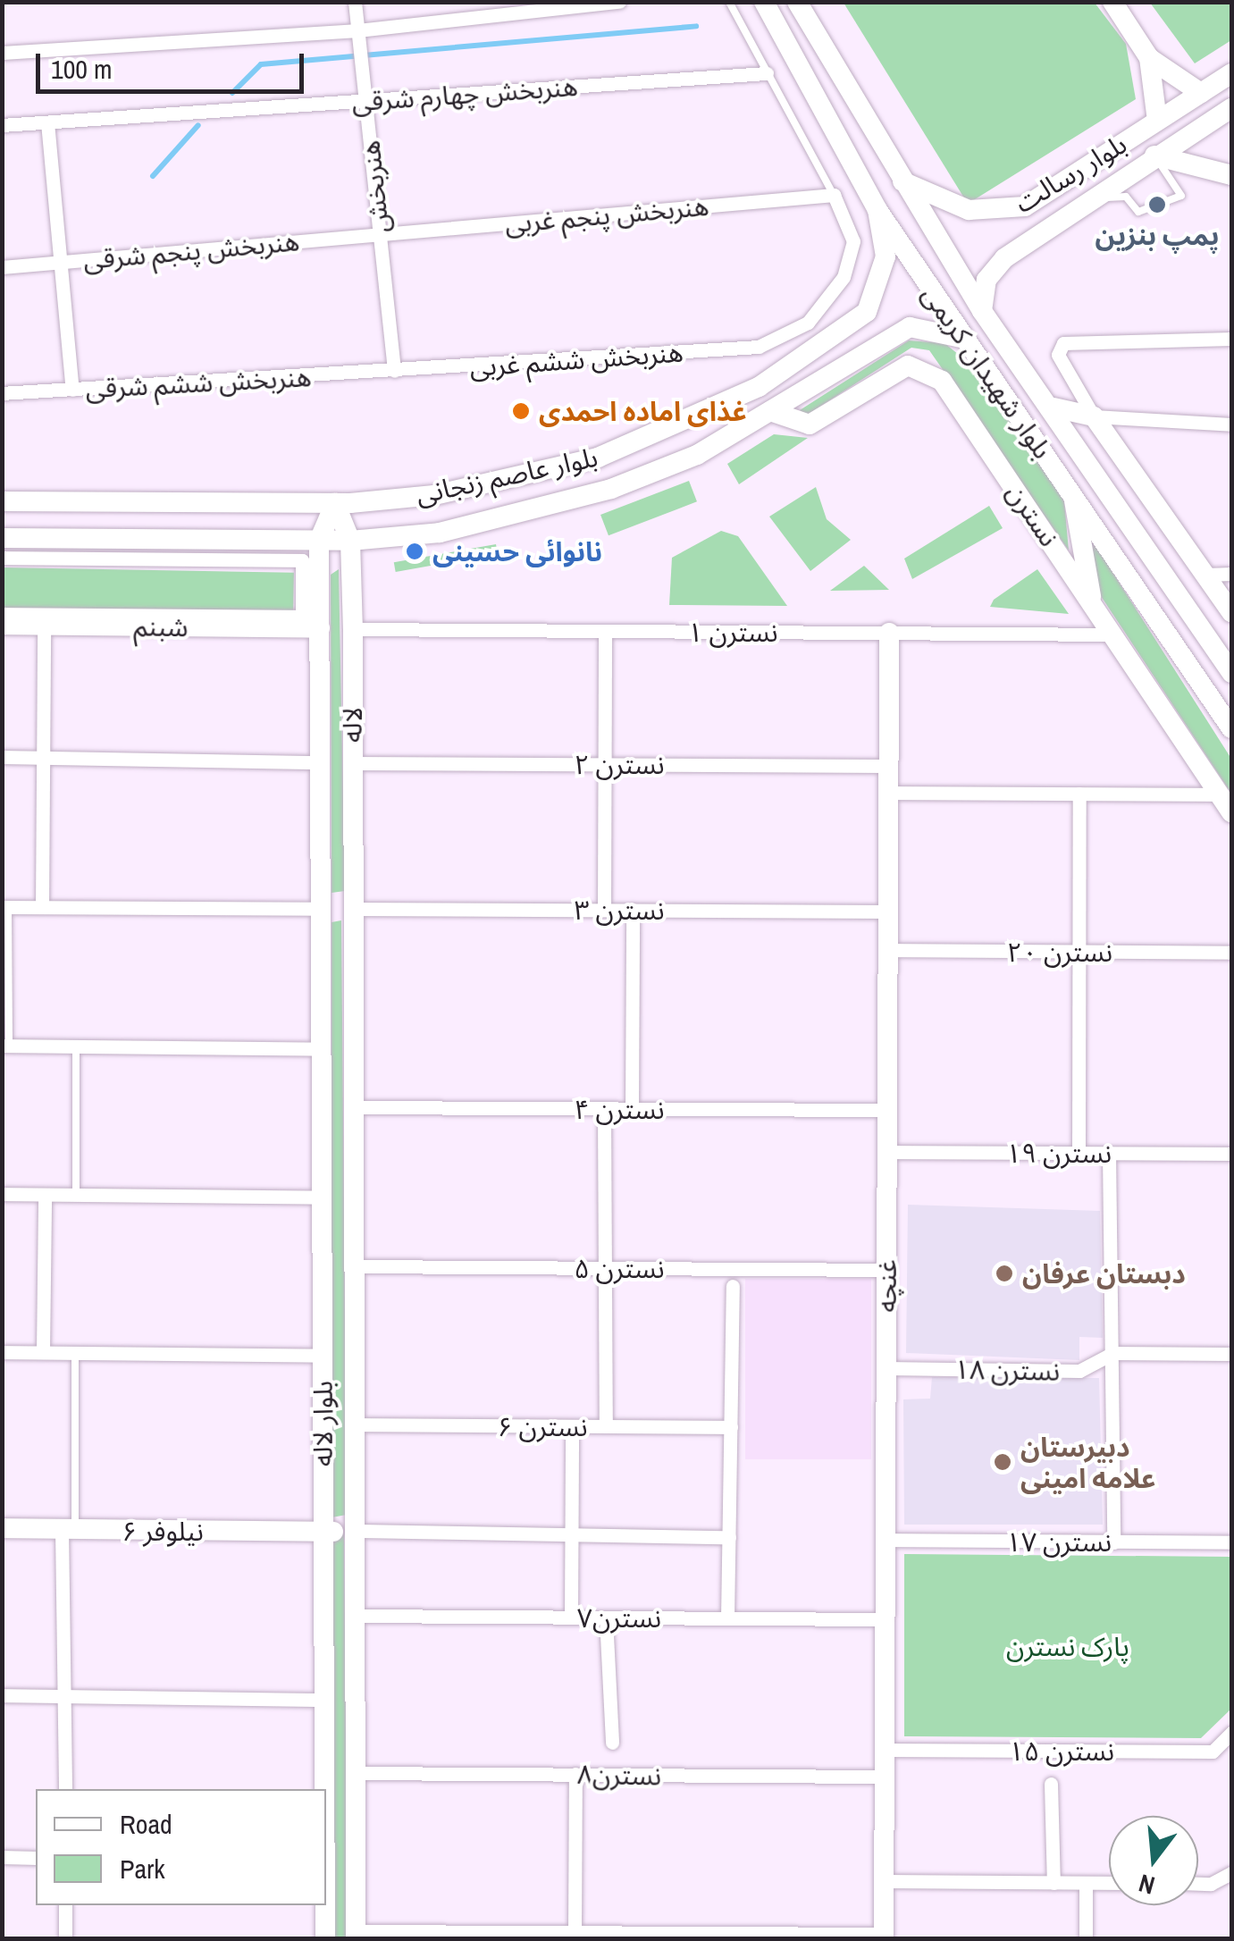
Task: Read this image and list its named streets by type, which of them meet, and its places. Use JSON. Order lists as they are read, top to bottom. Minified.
{"streets":{"main road":["بلوار رسالت","بلوار شهیدان کریمی","بلوار عاصم زنجانی","نسترن","شبنم","لاله","غنچه","بلوار لاله","نیلوفر ۶"],"street":["هنربخش چهارم شرقی","هنربخش","هنربخش پنجم غربی","هنربخش پنجم شرقی","هنربخش ششم غربی","هنربخش ششم شرقی","نسترن ۱","نسترن ۲","نسترن ۳","نسترن ۲۰","نسترن ۴","نسترن ۱۹","نسترن ۵","نسترن ۱۸","نسترن ۶","نسترن ۱۷","نسترن۷","نسترن ۱۵","نسترن۸"]},"crossings":[["هنربخش چهارم شرقی","هنربخش"],["بلوار رسالت","بلوار شهیدان کریمی"],["هنربخش","هنربخش پنجم غربی"],["هنربخش","هنربخش پنجم شرقی"],["هنربخش","هنربخش ششم غربی"],["هنربخش","هنربخش ششم شرقی"],["هنربخش پنجم غربی","هنربخش پنجم شرقی"],["هنربخش پنجم غربی","هنربخش ششم غربی"],["هنربخش ششم غربی","هنربخش ششم شرقی"],["بلوار شهیدان کریمی","بلوار عاصم زنجانی"],["بلوار عاصم زنجانی","نسترن"],["بلوار عاصم زنجانی","لاله"],["نسترن","نسترن ۱"],["شبنم","لاله"],["نسترن ۱","لاله"],["نسترن ۱","غنچه"],["لاله","نسترن ۲"],["لاله","نسترن ۳"],["لاله","بلوار لاله"],["نسترن ۲","غنچه"],["نسترن ۳","غنچه"],["نسترن ۳","بلوار لاله"],["نسترن ۲۰","غنچه"],["نسترن ۴","غنچه"],["نسترن ۴","بلوار لاله"],["نسترن ۱۹","غنچه"],["نسترن ۵","غنچه"],["نسترن ۵","بلوار لاله"],["غنچه","نسترن ۱۸"],["غنچه","نسترن ۱۷"],["غنچه","نسترن۷"],["غنچه","نسترن ۱۵"],["غنچه","نسترن۸"],["بلوار لاله","نسترن ۶"],["بلوار لاله","نیلوفر ۶"],["بلوار لاله","نسترن۷"],["بلوار لاله","نسترن۸"]],"parks":["پارک نسترن"],"places":["پمپ بنزین","غذای اماده احمدی","نانوائی حسینی","دبستان عرفان","دبیرستان علامه امینی"],"legend":["Road","Park"],"scale_bar":"100 m","north":"bottom"}
